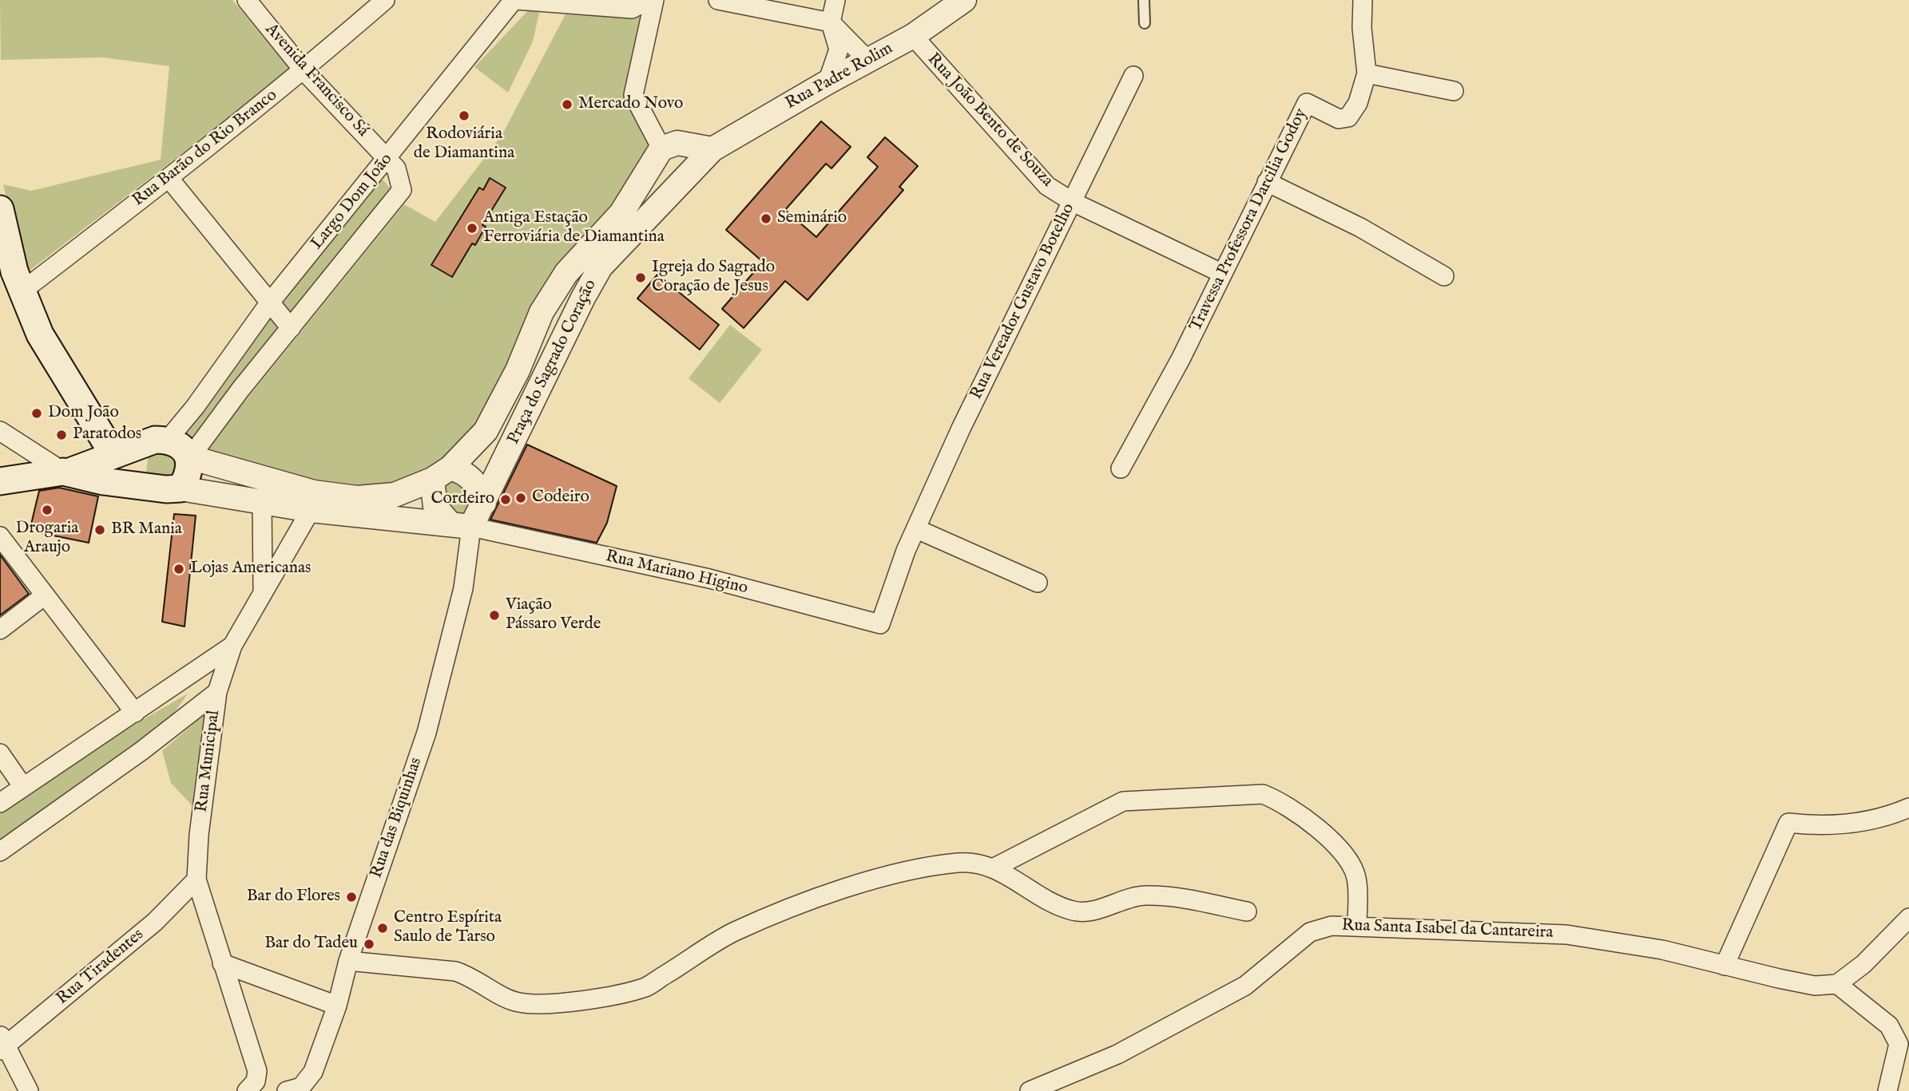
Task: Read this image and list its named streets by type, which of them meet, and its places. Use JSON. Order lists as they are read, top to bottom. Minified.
{"streets":{"street":["Rua Padre Rolim","Avenida Francisco Sá","Rua João Bento de Souza","Rua Barão do Rio Branco","Largo Dom João","Travessa Professora Darcilia Godoy","Rua Vereador Gustavo Botelho","Praça do Sagrado Coração","Rua Mariano Higino","Rua Municipal","Rua das Biquinhas","Rua Santa Isabel da Cantareira","Rua Tiradentes"]},"crossings":[["Rua Padre Rolim","Rua João Bento de Souza"],["Rua Padre Rolim","Praça do Sagrado Coração"],["Avenida Francisco Sá","Rua Barão do Rio Branco"],["Avenida Francisco Sá","Largo Dom João"],["Rua João Bento de Souza","Travessa Professora Darcilia Godoy"],["Rua João Bento de Souza","Rua Vereador Gustavo Botelho"],["Largo Dom João","Praça do Sagrado Coração"],["Rua Vereador Gustavo Botelho","Rua Mariano Higino"],["Praça do Sagrado Coração","Rua Mariano Higino"],["Praça do Sagrado Coração","Rua das Biquinhas"],["Rua Mariano Higino","Rua das Biquinhas"],["Rua Municipal","Rua Tiradentes"]],"places":["Mercado Novo","Rodoviária de Diamantina","Seminário","Antiga Estação Ferroviária de Diamantina","Igreja do Sagrado Coração de Jesus","Dom João","Paratodos","Codeiro","Cordeiro","Drogaria Araujo","BR Mania","Lojas Americanas","Viação Pássaro Verde","Bar do Flores","Centro Espírita Saulo de Tarso","Bar do Tadeu"]}
